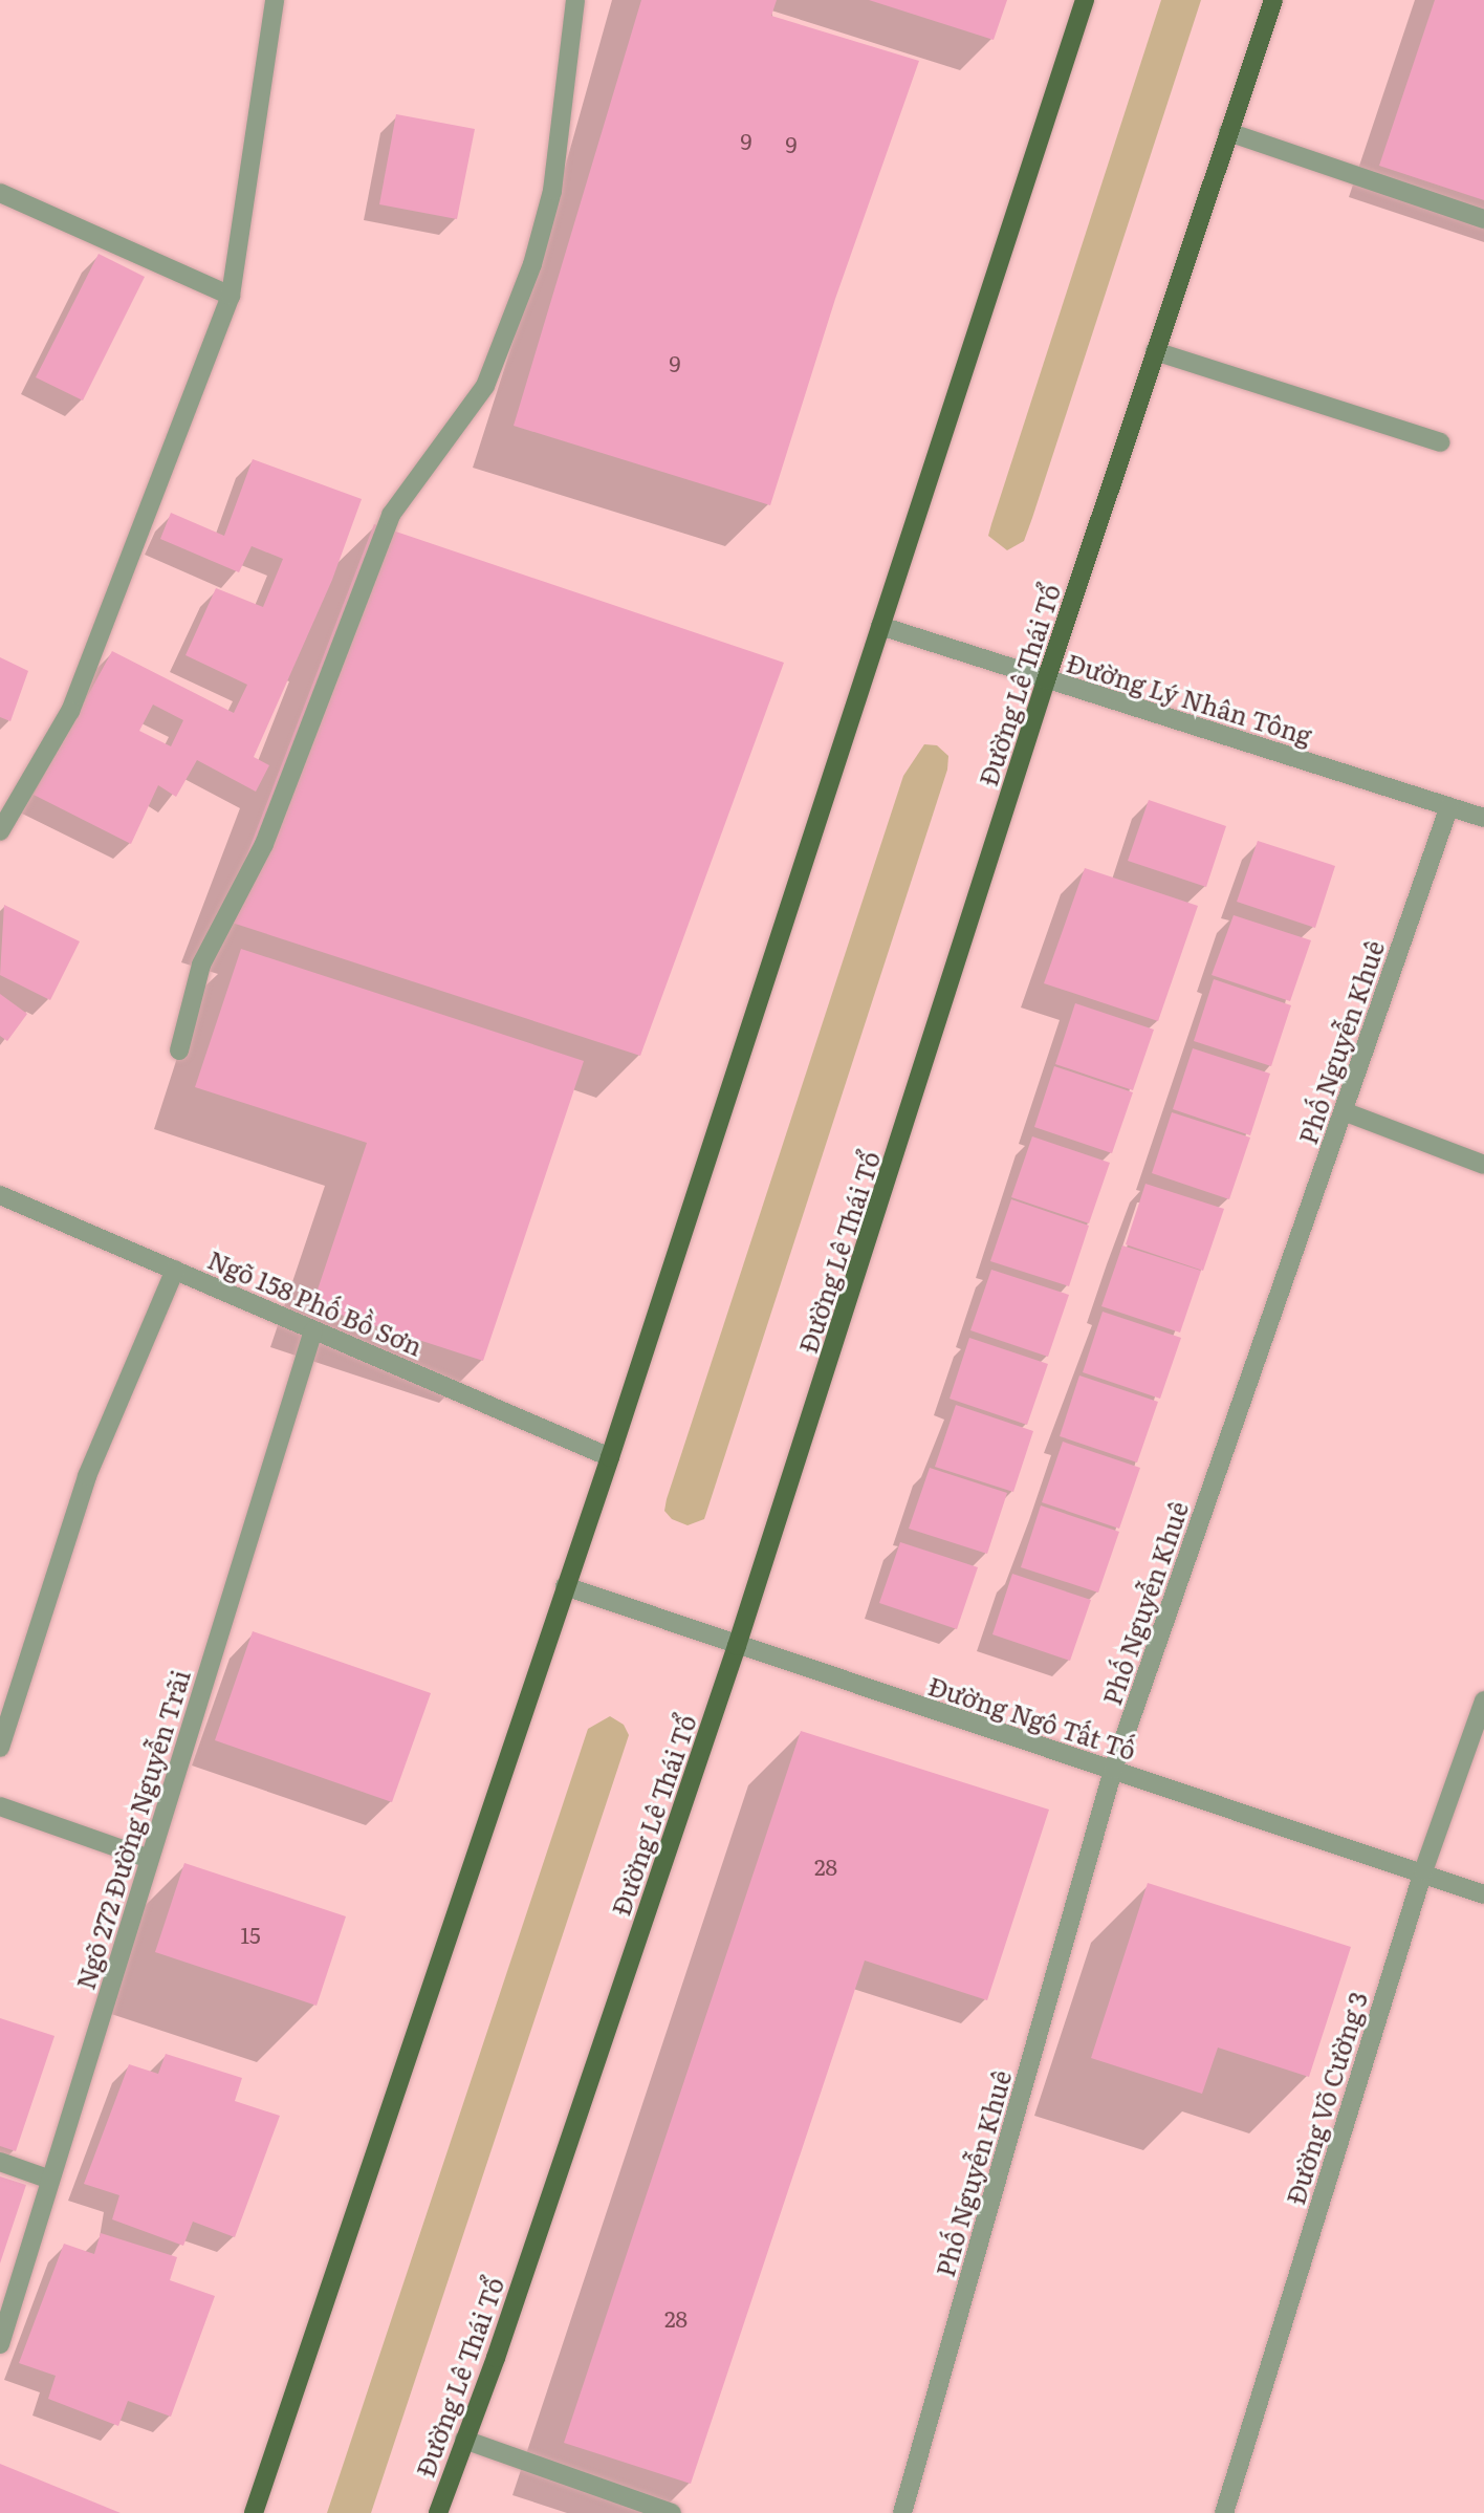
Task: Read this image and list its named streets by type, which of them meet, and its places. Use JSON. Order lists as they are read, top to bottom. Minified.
{"streets":{"main road":["Đường Lê Thái Tổ"],"street":["Đường Lý Nhân Tông","Phố Nguyễn Khuê","Ngõ 158 Phố Bồ Sơn","Đường Ngô Tất Tố","Ngõ 272 Đường Nguyễn Trãi","Đường Võ Cường 3"]},"crossings":[["Đường Lê Thái Tổ","Đường Lý Nhân Tông"],["Đường Lê Thái Tổ","Đường Ngô Tất Tố"],["Đường Lý Nhân Tông","Phố Nguyễn Khuê"],["Phố Nguyễn Khuê","Đường Ngô Tất Tố"],["Ngõ 158 Phố Bồ Sơn","Ngõ 272 Đường Nguyễn Trãi"],["Đường Ngô Tất Tố","Đường Võ Cường 3"]],"house_numbers":["9","9","9","28","15","28"]}
